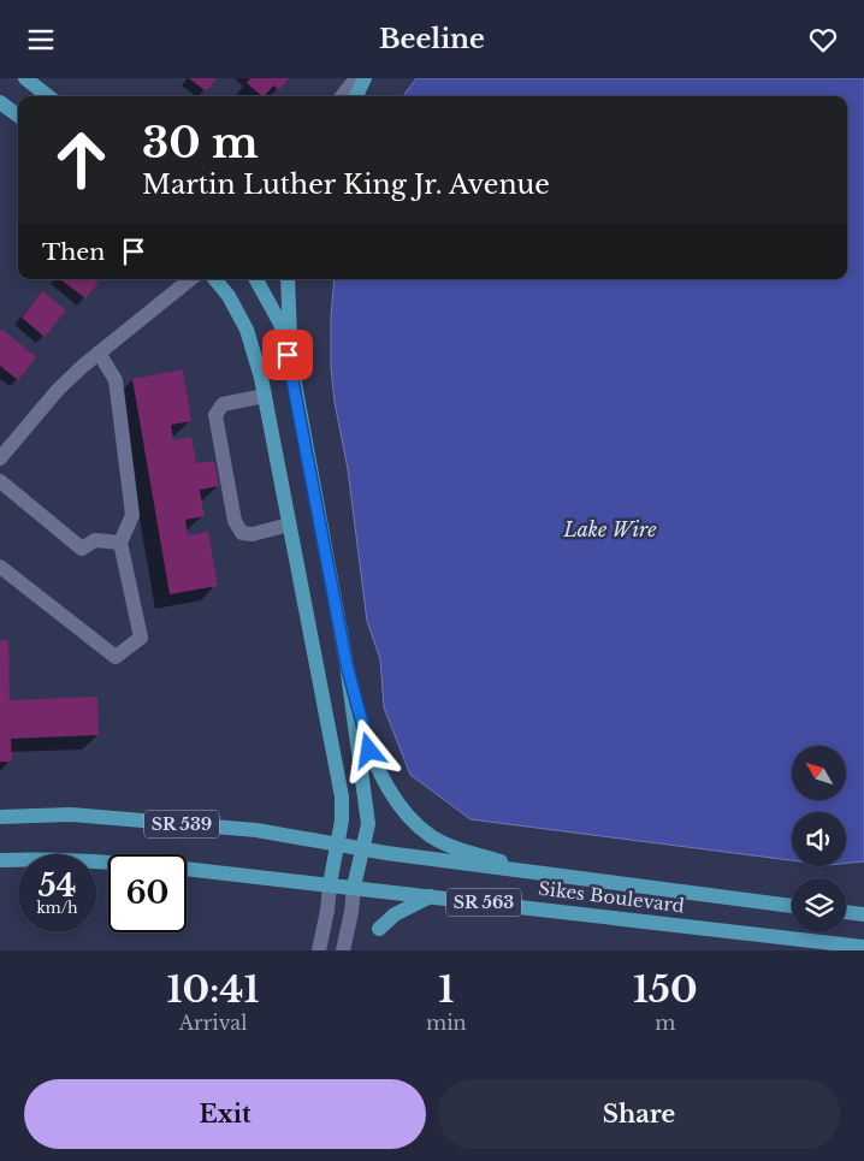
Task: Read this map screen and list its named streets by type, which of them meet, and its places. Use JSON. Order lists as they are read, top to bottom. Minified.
{"streets":{"main road":["SR 539","Sikes Boulevard","SR 563"]},"crossings":[["SR 539","Sikes Boulevard"],["SR 539","SR 563"],["Sikes Boulevard","SR 563"]],"water":["Lake Wire"],"north":"top left","page":{"header":"Beeline","turn":["30 m","Martin Luther King Jr. Avenue"],"then":"Then","speed":"54 km/h","limit":"60","eta":["10:41","Arrival","1","min","150","m"],"buttons":["Exit","Share"]}}
